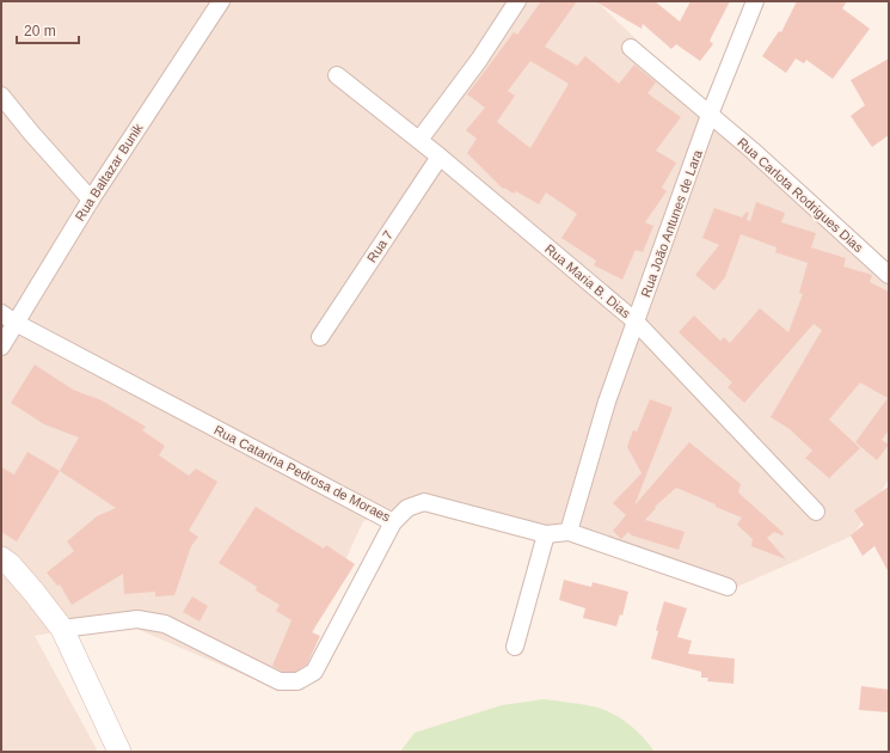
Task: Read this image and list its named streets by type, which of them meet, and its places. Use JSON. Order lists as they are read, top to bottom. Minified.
{"streets":{"street":["Rua Baltazar Bunik","Rua Carlota Rodrigues Dias","Rua João Antunes de Lara","Rua 7","Rua Maria B. Dias","Rua Catarina Pedrosa de Moraes"]},"crossings":[["Rua Baltazar Bunik","Rua Catarina Pedrosa de Moraes"],["Rua Carlota Rodrigues Dias","Rua João Antunes de Lara"],["Rua João Antunes de Lara","Rua Maria B. Dias"],["Rua João Antunes de Lara","Rua Catarina Pedrosa de Moraes"],["Rua 7","Rua Maria B. Dias"]],"scale_bar":"20 m"}
